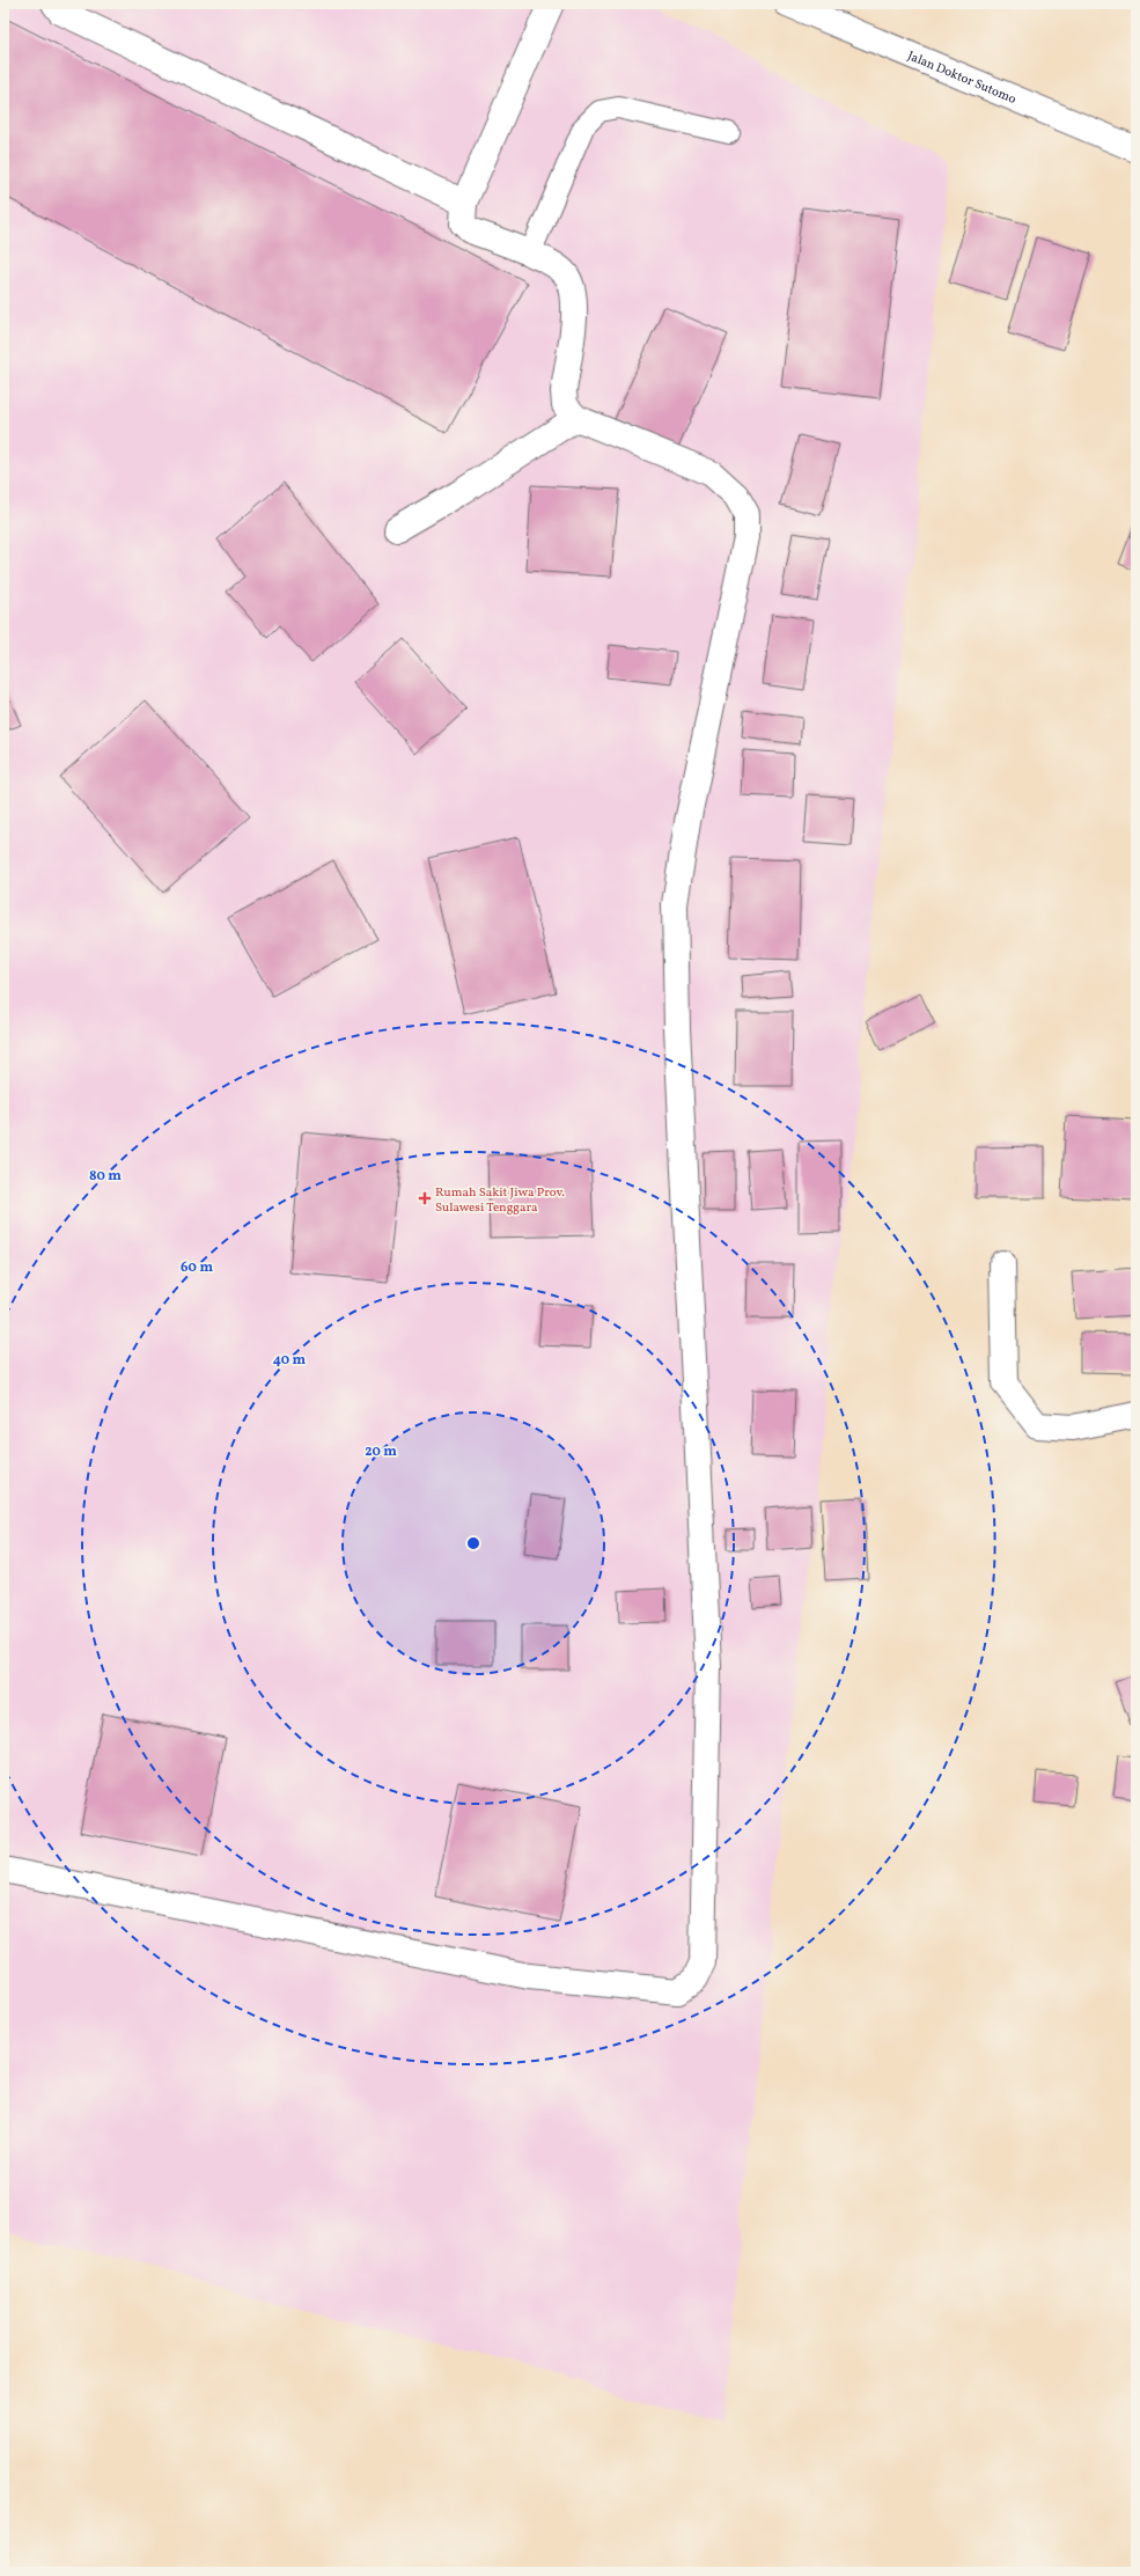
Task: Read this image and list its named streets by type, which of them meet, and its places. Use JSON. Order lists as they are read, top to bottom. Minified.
{"streets":{"street":["Jalan Doktor Sutomo"]},"places":{"health":["Rumah Sakit Jiwa Prov. Sulawesi Tenggara"]},"rings":["80 m","60 m","40 m","20 m"]}
